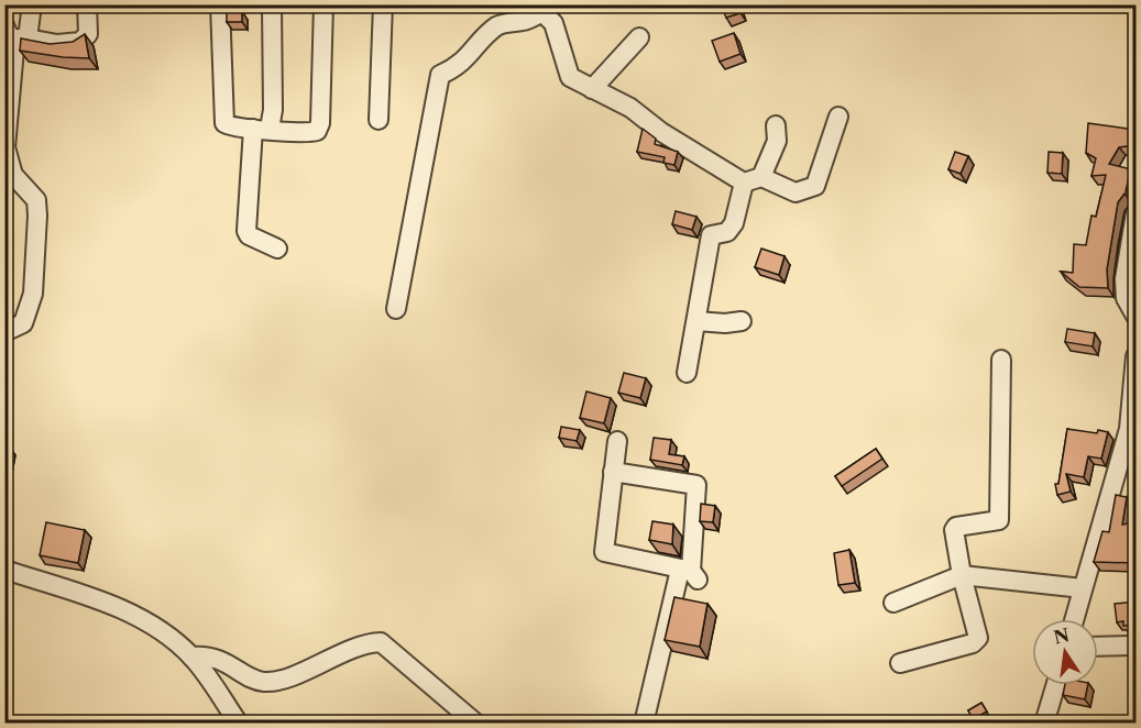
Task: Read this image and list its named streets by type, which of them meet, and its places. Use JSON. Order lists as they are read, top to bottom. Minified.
{"north":"top"}
